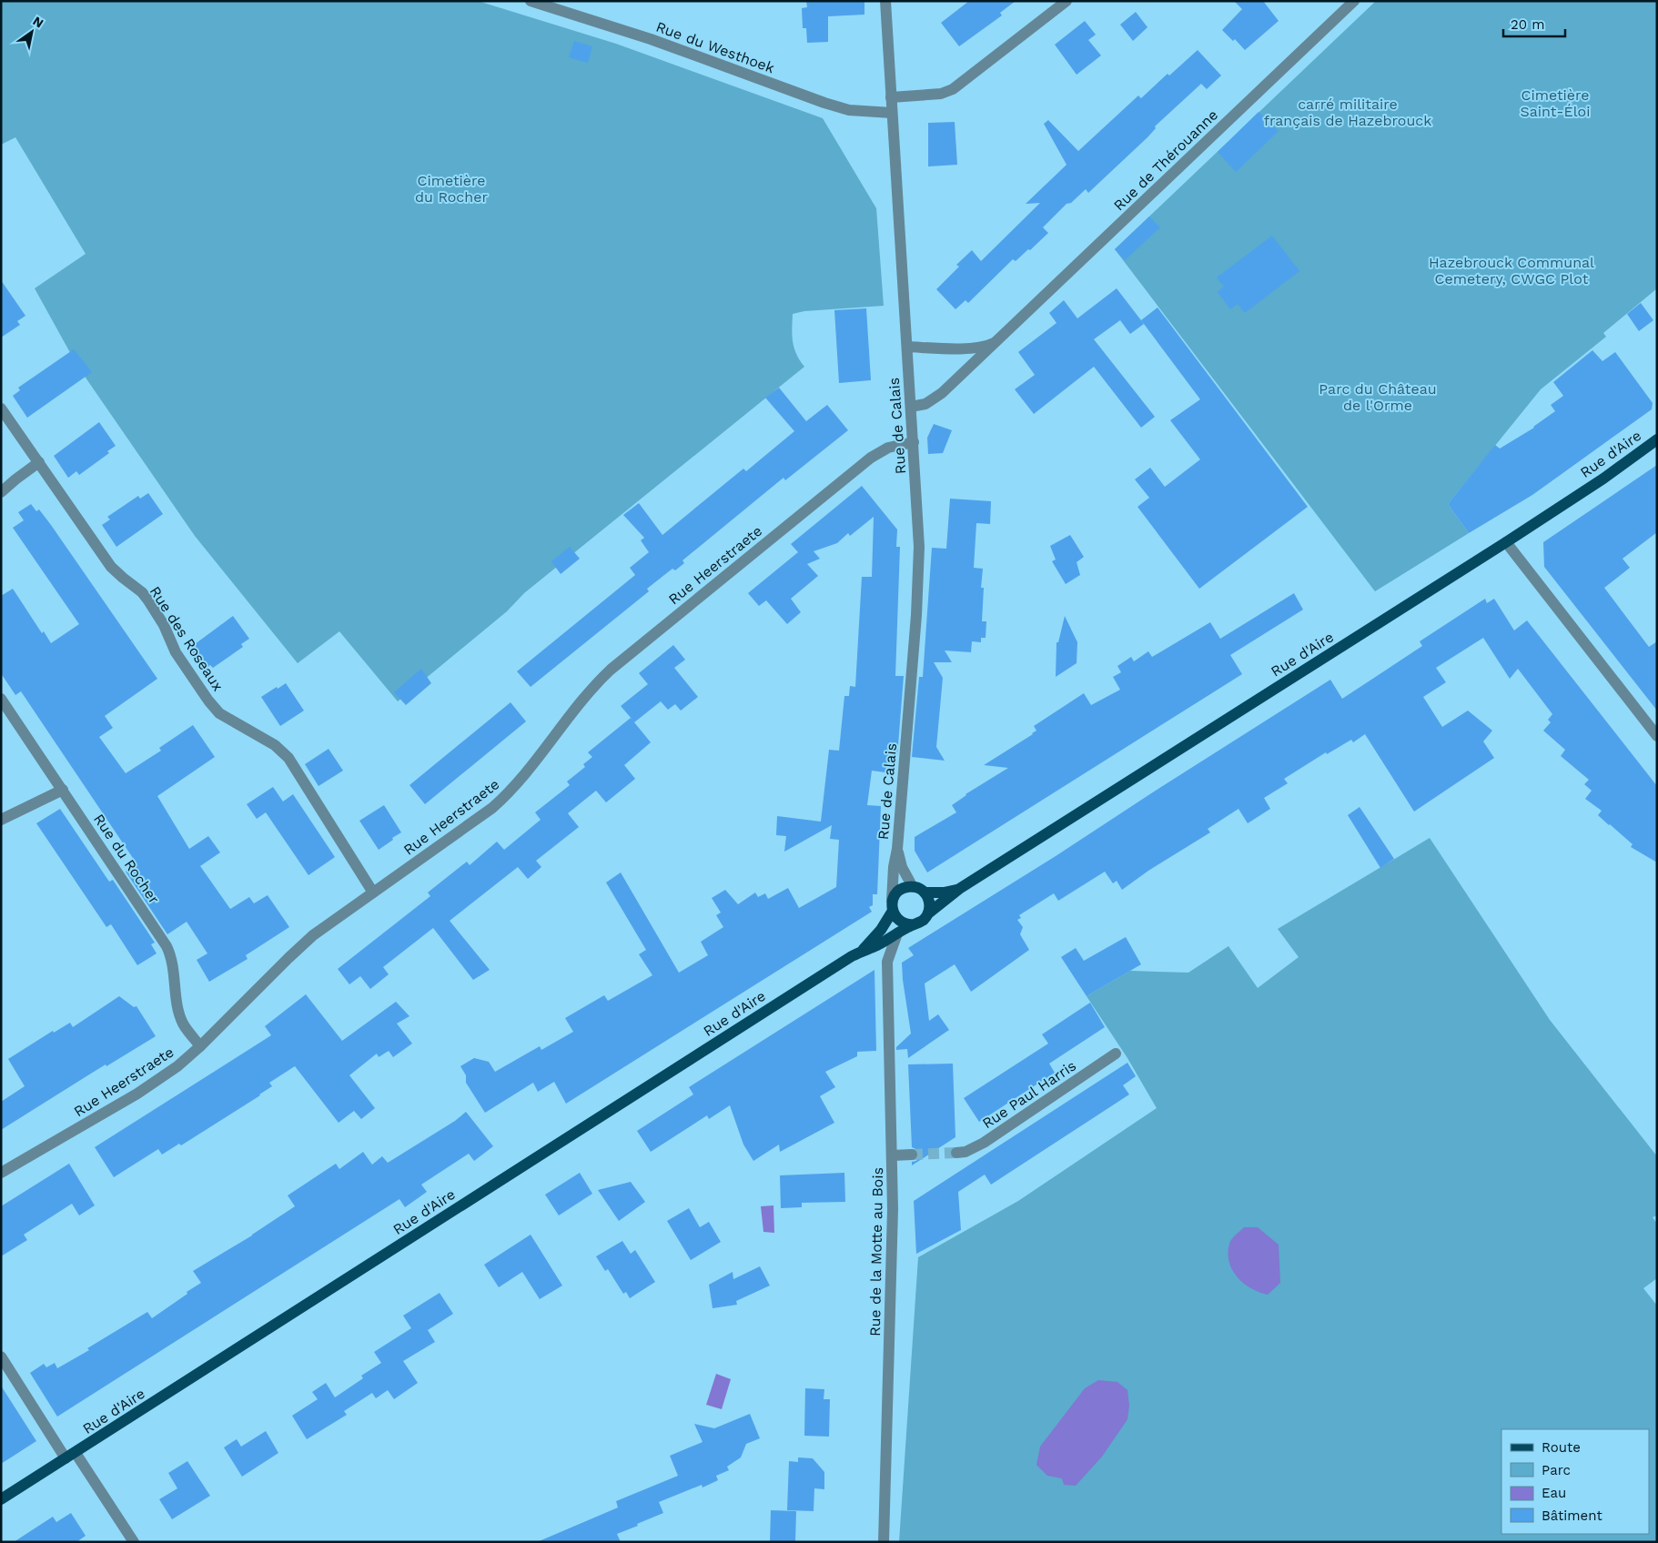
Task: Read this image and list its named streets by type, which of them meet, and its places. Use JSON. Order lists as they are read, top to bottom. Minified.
{"streets":{"main road":["Rue d'Aire"],"street":["Rue du Westhoek","Rue de Thérouanne","Rue de Calais","Rue Heerstraete","Rue des Roseaux","Rue du Rocher","Rue Paul Harris","Rue de la Motte au Bois"]},"crossings":[["Rue du Westhoek","Rue de Calais"],["Rue de Thérouanne","Rue de Calais"],["Rue de Calais","Rue d'Aire"],["Rue de Calais","Rue Heerstraete"],["Rue d'Aire","Rue de la Motte au Bois"],["Rue Heerstraete","Rue des Roseaux"],["Rue Heerstraete","Rue du Rocher"]],"parks":["Cimetière Saint-Éloi","carré militaire français de Hazebrouck","Cimetière du Rocher","Hazebrouck Communal Cemetery, CWGC Plot","Parc du Château de l'Orme"],"legend":["Route","Parc","Eau","Bâtiment"],"scale_bar":"20 m","north":"top right"}
